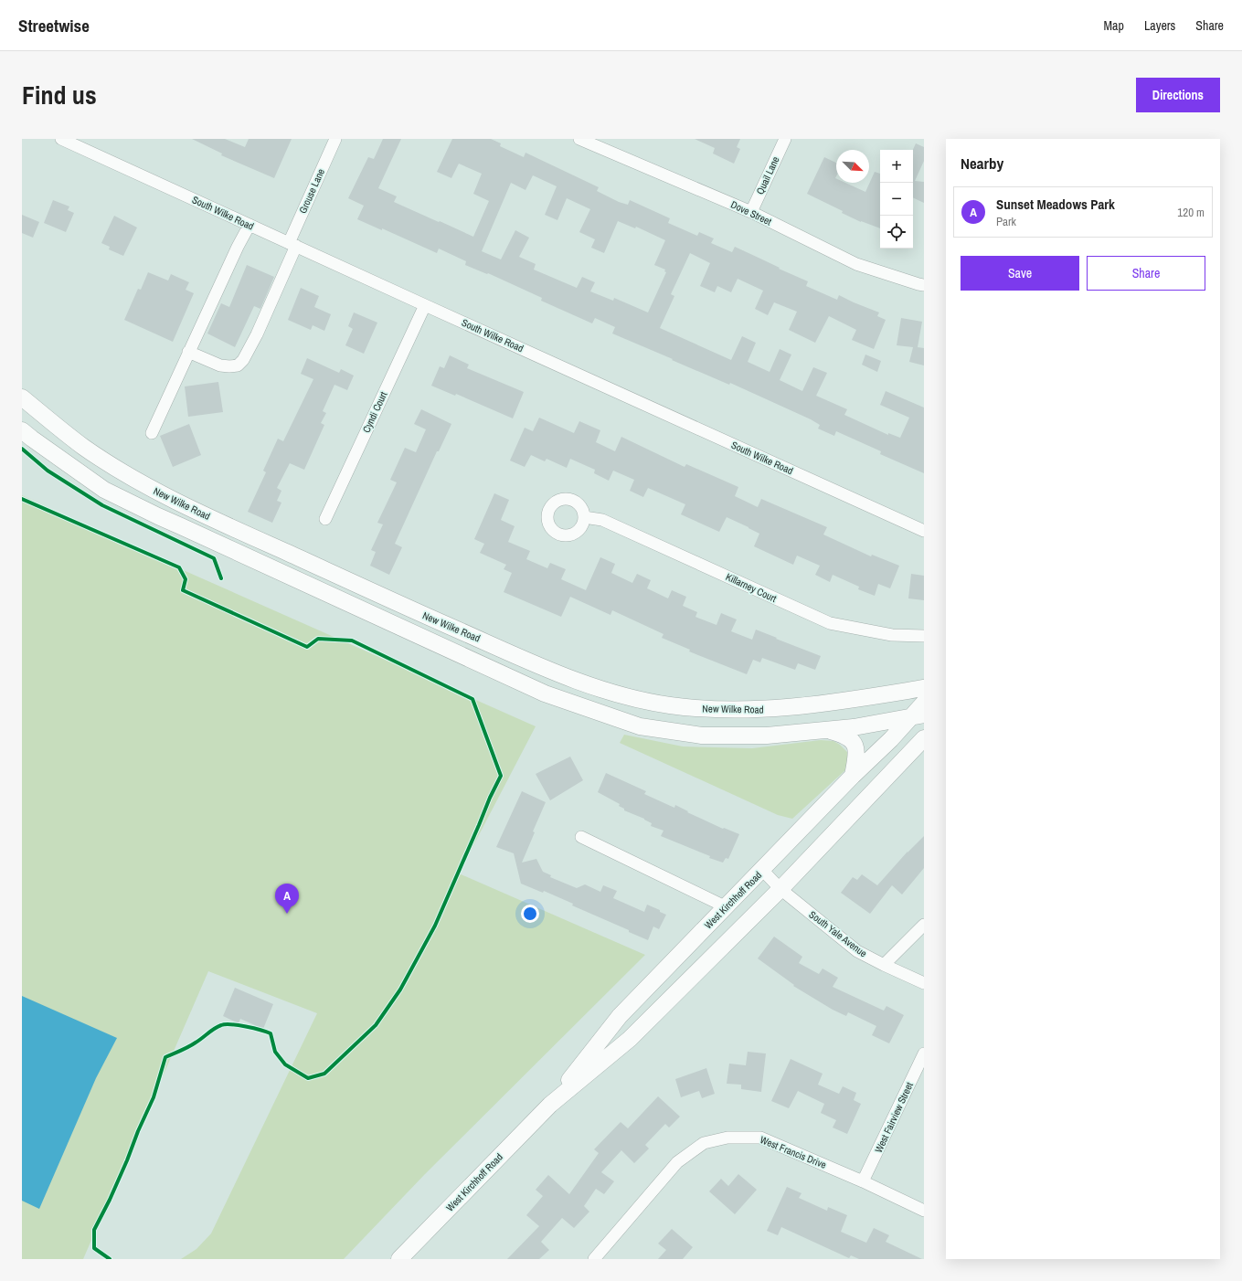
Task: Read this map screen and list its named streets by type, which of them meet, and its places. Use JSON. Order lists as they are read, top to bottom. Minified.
{"streets":{"main road":["New Wilke Road","West Kirchhoff Road"],"street":["Quail Lane","Grouse Lane","South Wilke Road","Dove Street","Cyndi Court","Killarney Court","South Yale Avenue","West Fairview Street","West Francis Drive"]},"crossings":[["Quail Lane","Dove Street"],["Grouse Lane","South Wilke Road"],["South Wilke Road","Cyndi Court"],["New Wilke Road","West Kirchhoff Road"],["West Kirchhoff Road","South Yale Avenue"],["West Fairview Street","West Francis Drive"]],"north":"bottom right","page":{"header":"Streetwise","nav":["Map","Layers","Share"],"title":"Find us","buttons":["Directions",["Save","Share"]],"heading":"Nearby","map_buttons":["+","−"],"list":[{"mark":"A","name":"Sunset Meadows Park","note":"Park","value":"120 m"}],"pins":"A"}}
